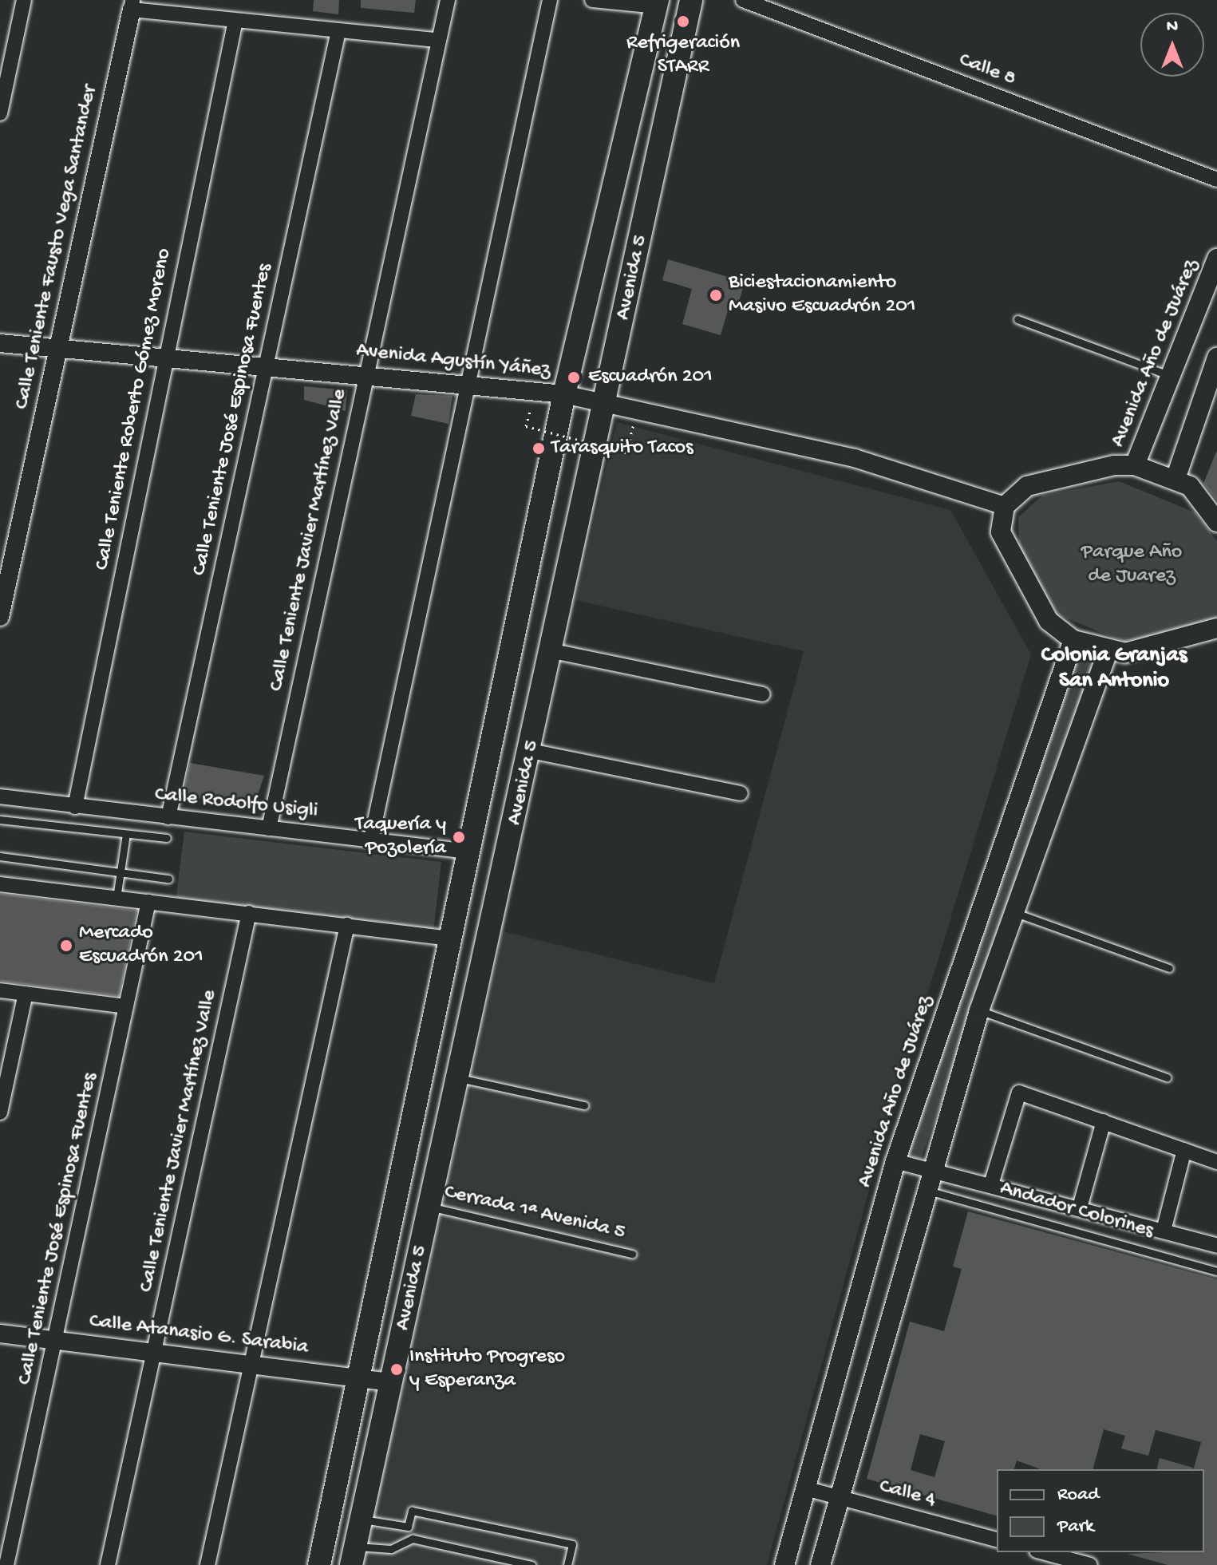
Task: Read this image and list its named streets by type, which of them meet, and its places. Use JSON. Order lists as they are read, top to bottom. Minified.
{"streets":{"main road":["Avenida 5","Avenida Año de Juárez"],"street":["Calle 8","Calle Teniente Fausto Vega Santander","Avenida Agustín Yáñez","Calle Teniente Roberto Gómez Moreno","Calle Teniente José Espinosa Fuentes","Calle Teniente Javier Martínez Valle","Calle Rodolfo Usigli","Andador Colorines","Calle Atanasio G. Sarabia","Calle 4"],"lane":["Cerrada 1ª Avenida 5"]},"crossings":[["Calle Teniente Fausto Vega Santander","Avenida Agustín Yáñez"],["Avenida 5","Avenida Agustín Yáñez"],["Avenida 5","Calle Rodolfo Usigli"],["Avenida 5","Cerrada 1ª Avenida 5"],["Avenida 5","Calle Atanasio G. Sarabia"],["Avenida Año de Juárez","Andador Colorines"],["Avenida Año de Juárez","Calle 4"],["Avenida Agustín Yáñez","Calle Teniente Roberto Gómez Moreno"],["Avenida Agustín Yáñez","Calle Teniente José Espinosa Fuentes"],["Avenida Agustín Yáñez","Calle Teniente Javier Martínez Valle"],["Calle Teniente Roberto Gómez Moreno","Calle Rodolfo Usigli"],["Calle Teniente José Espinosa Fuentes","Calle Rodolfo Usigli"],["Calle Teniente José Espinosa Fuentes","Calle Atanasio G. Sarabia"],["Calle Teniente Javier Martínez Valle","Calle Rodolfo Usigli"],["Calle Teniente Javier Martínez Valle","Calle Atanasio G. Sarabia"]],"districts":["Colonia Granjas San Antonio"],"parks":["Parque Año de Juarez"],"places":["Refrigeración STARR","Biciestacionamiento Masivo Escuadrón 201","Escuadrón 201","Tarasquito Tacos","Taquería y Pozolería","Mercado Escuadrón 201","Instituto Progreso y Esperanza"],"legend":["Road","Park"],"north":"top"}
